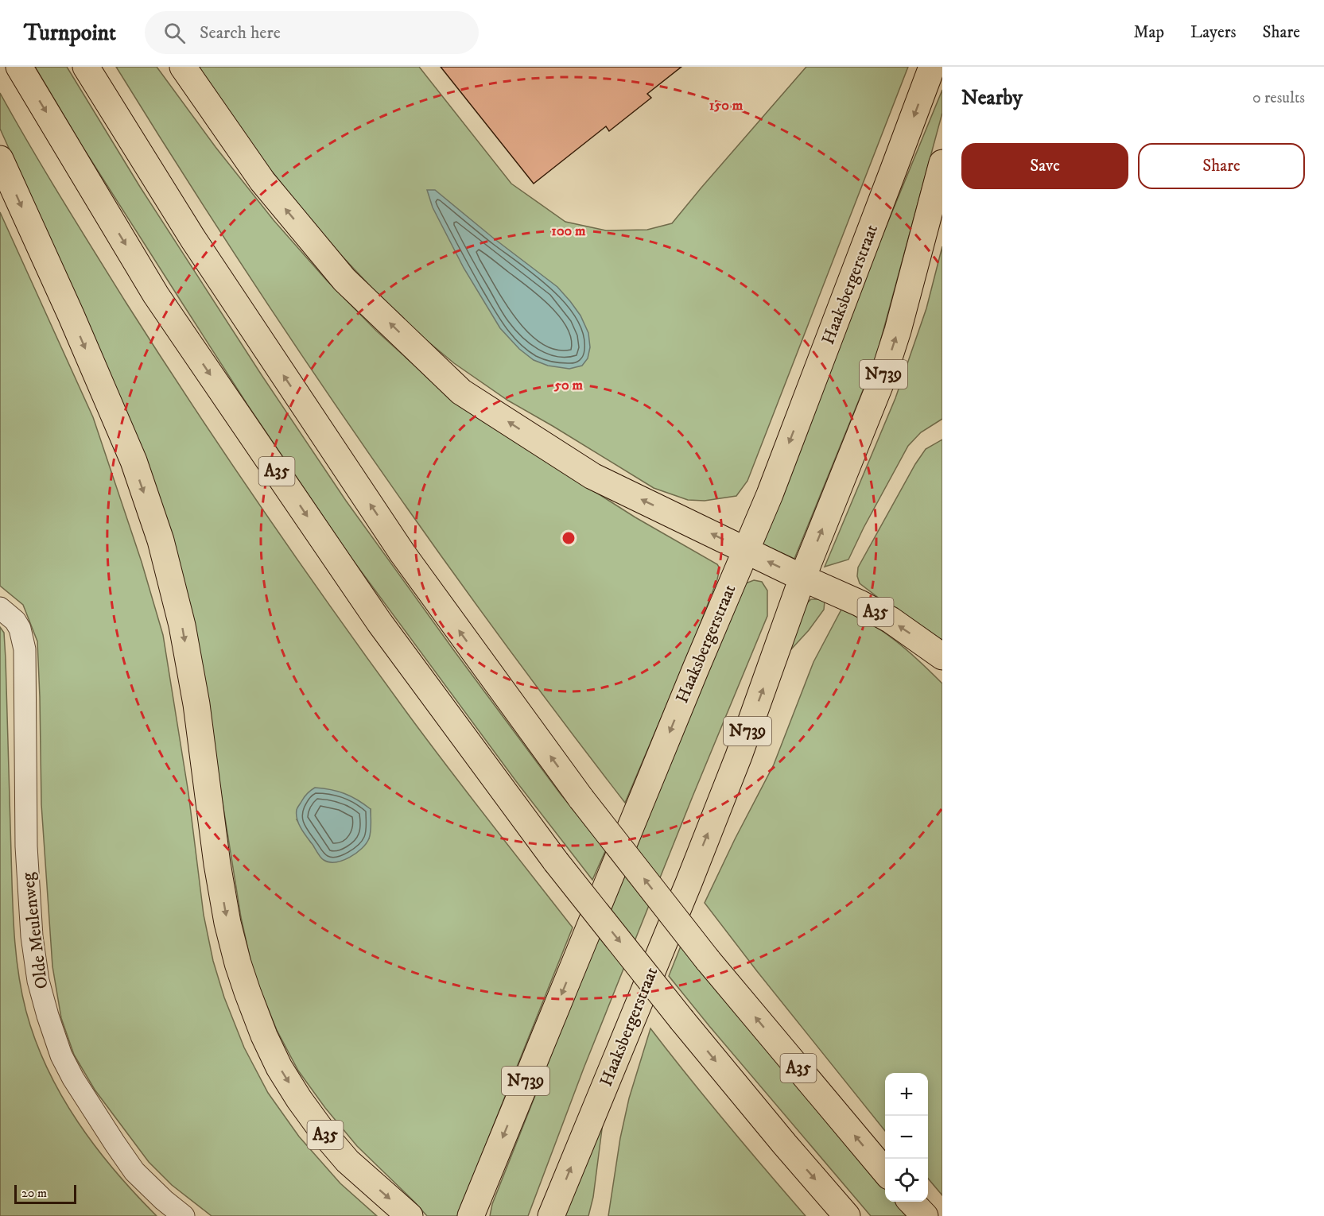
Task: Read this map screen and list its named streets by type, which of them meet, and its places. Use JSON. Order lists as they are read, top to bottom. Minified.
{"streets":{"main road":["Haaksbergerstraat","N739","A35"],"street":["Olde Meulenweg"]},"crossings":[["Haaksbergerstraat","A35"]],"scale_bar":"20 m","page":{"header":"Turnpoint","search":"Search here","nav":["Map","Layers","Share"],"heading":["Nearby","0 results"],"buttons":["Save","Share"],"map_buttons":["+","−"],"scale":"20 m"},"rings":["150 m","100 m","50 m"]}
